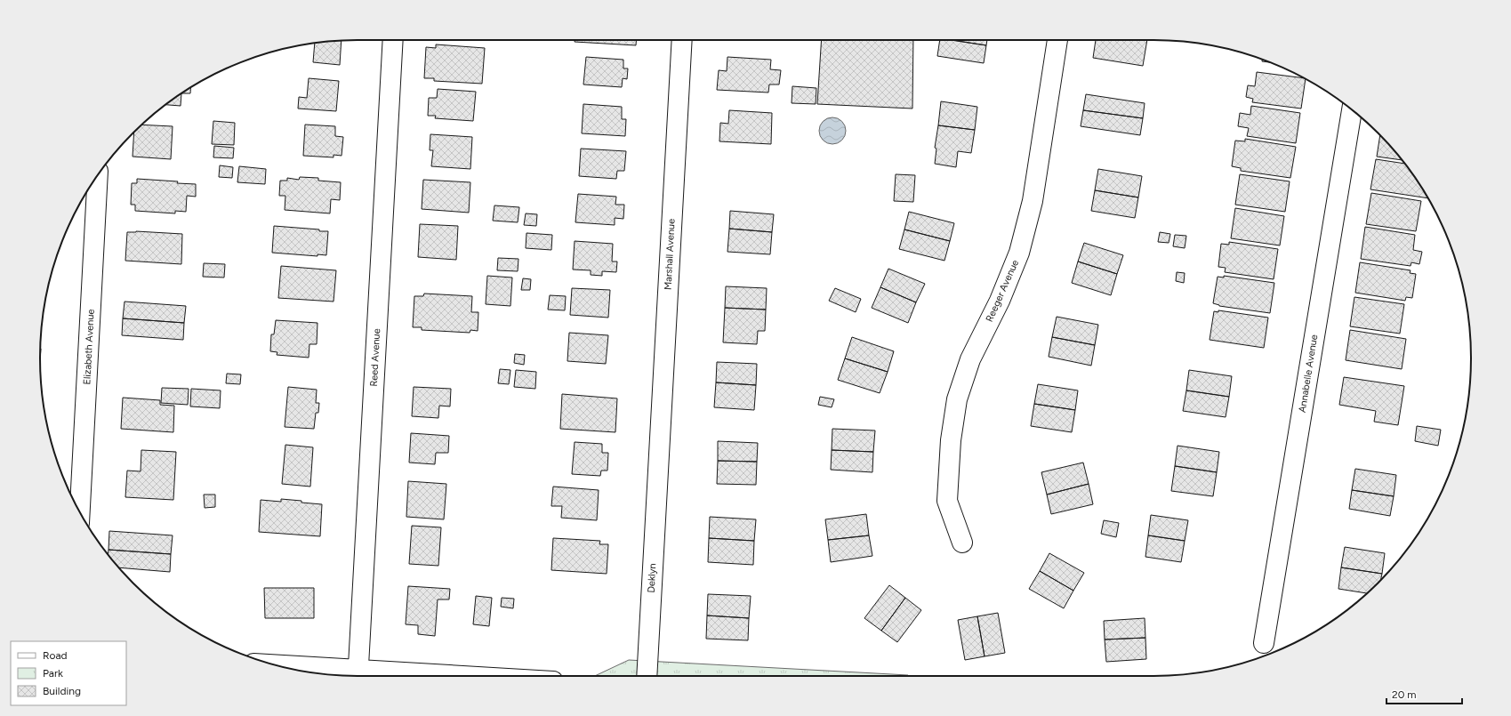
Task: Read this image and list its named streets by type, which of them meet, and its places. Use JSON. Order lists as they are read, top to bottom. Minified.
{"streets":{"street":["Marshall Avenue","Reeger Avenue","Elizabeth Avenue","Reed Avenue","Annabelle Avenue","Deklyn"]},"crossings":[["Marshall Avenue","Deklyn"]],"legend":["Road","Park","Building"],"scale_bar":"20 m"}
